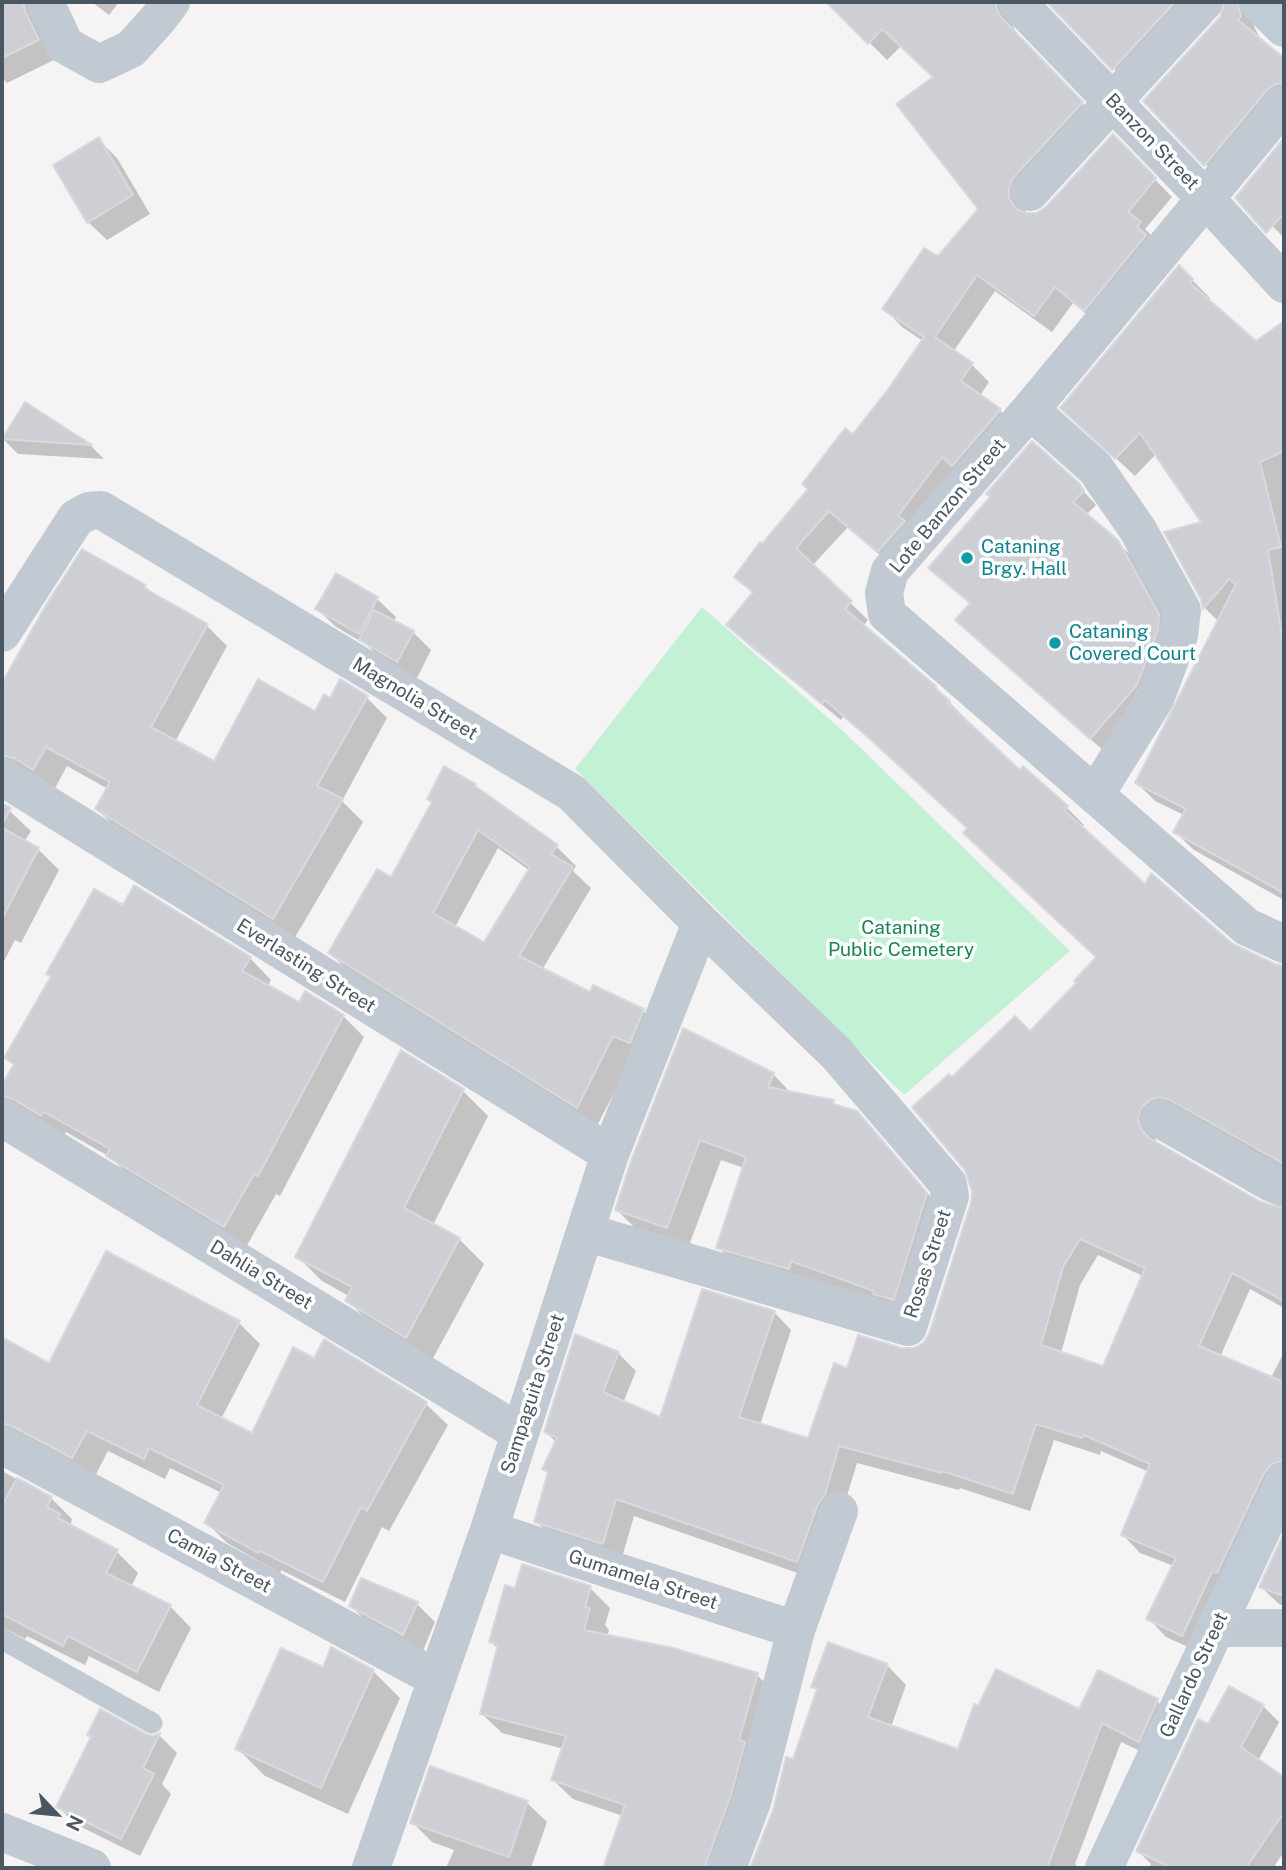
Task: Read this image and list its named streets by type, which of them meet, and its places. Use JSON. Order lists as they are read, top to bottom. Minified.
{"streets":{"street":["Banzon Street","Lote Banzon Street","Magnolia Street","Everlasting Street","Rosas Street","Dahlia Street","Sampaguita Street","Camia Street","Gumamela Street","Gallardo Street"]},"crossings":[["Banzon Street","Lote Banzon Street"],["Magnolia Street","Rosas Street"],["Magnolia Street","Sampaguita Street"],["Everlasting Street","Sampaguita Street"],["Rosas Street","Sampaguita Street"],["Dahlia Street","Sampaguita Street"],["Sampaguita Street","Camia Street"],["Sampaguita Street","Gumamela Street"]],"parks":["Cataning Public Cemetery"],"places":["Cataning Brgy. Hall","Cataning Covered Court"],"north":"bottom right"}
